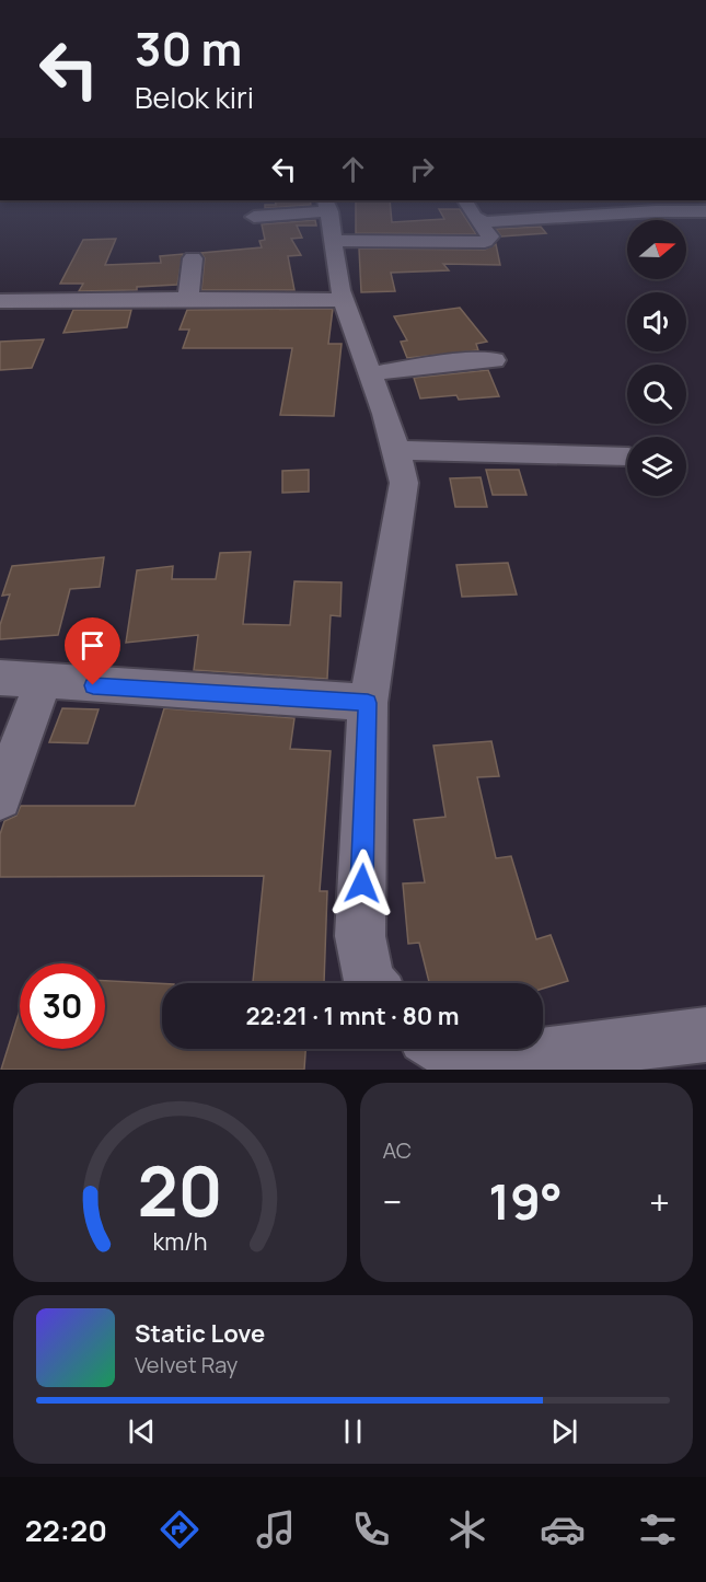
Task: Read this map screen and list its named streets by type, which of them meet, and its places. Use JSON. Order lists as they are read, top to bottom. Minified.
{"north":"right","page":{"turn":["30 m","Belok kiri"],"limit":"30","trip":"22:21 · 1 mnt · 80 m","tile":"AC","heat":["−","19°","+"],"song":["Static Love","Velvet Ray"],"tabs":"22:20","gauge":["20","km/h"]}}
